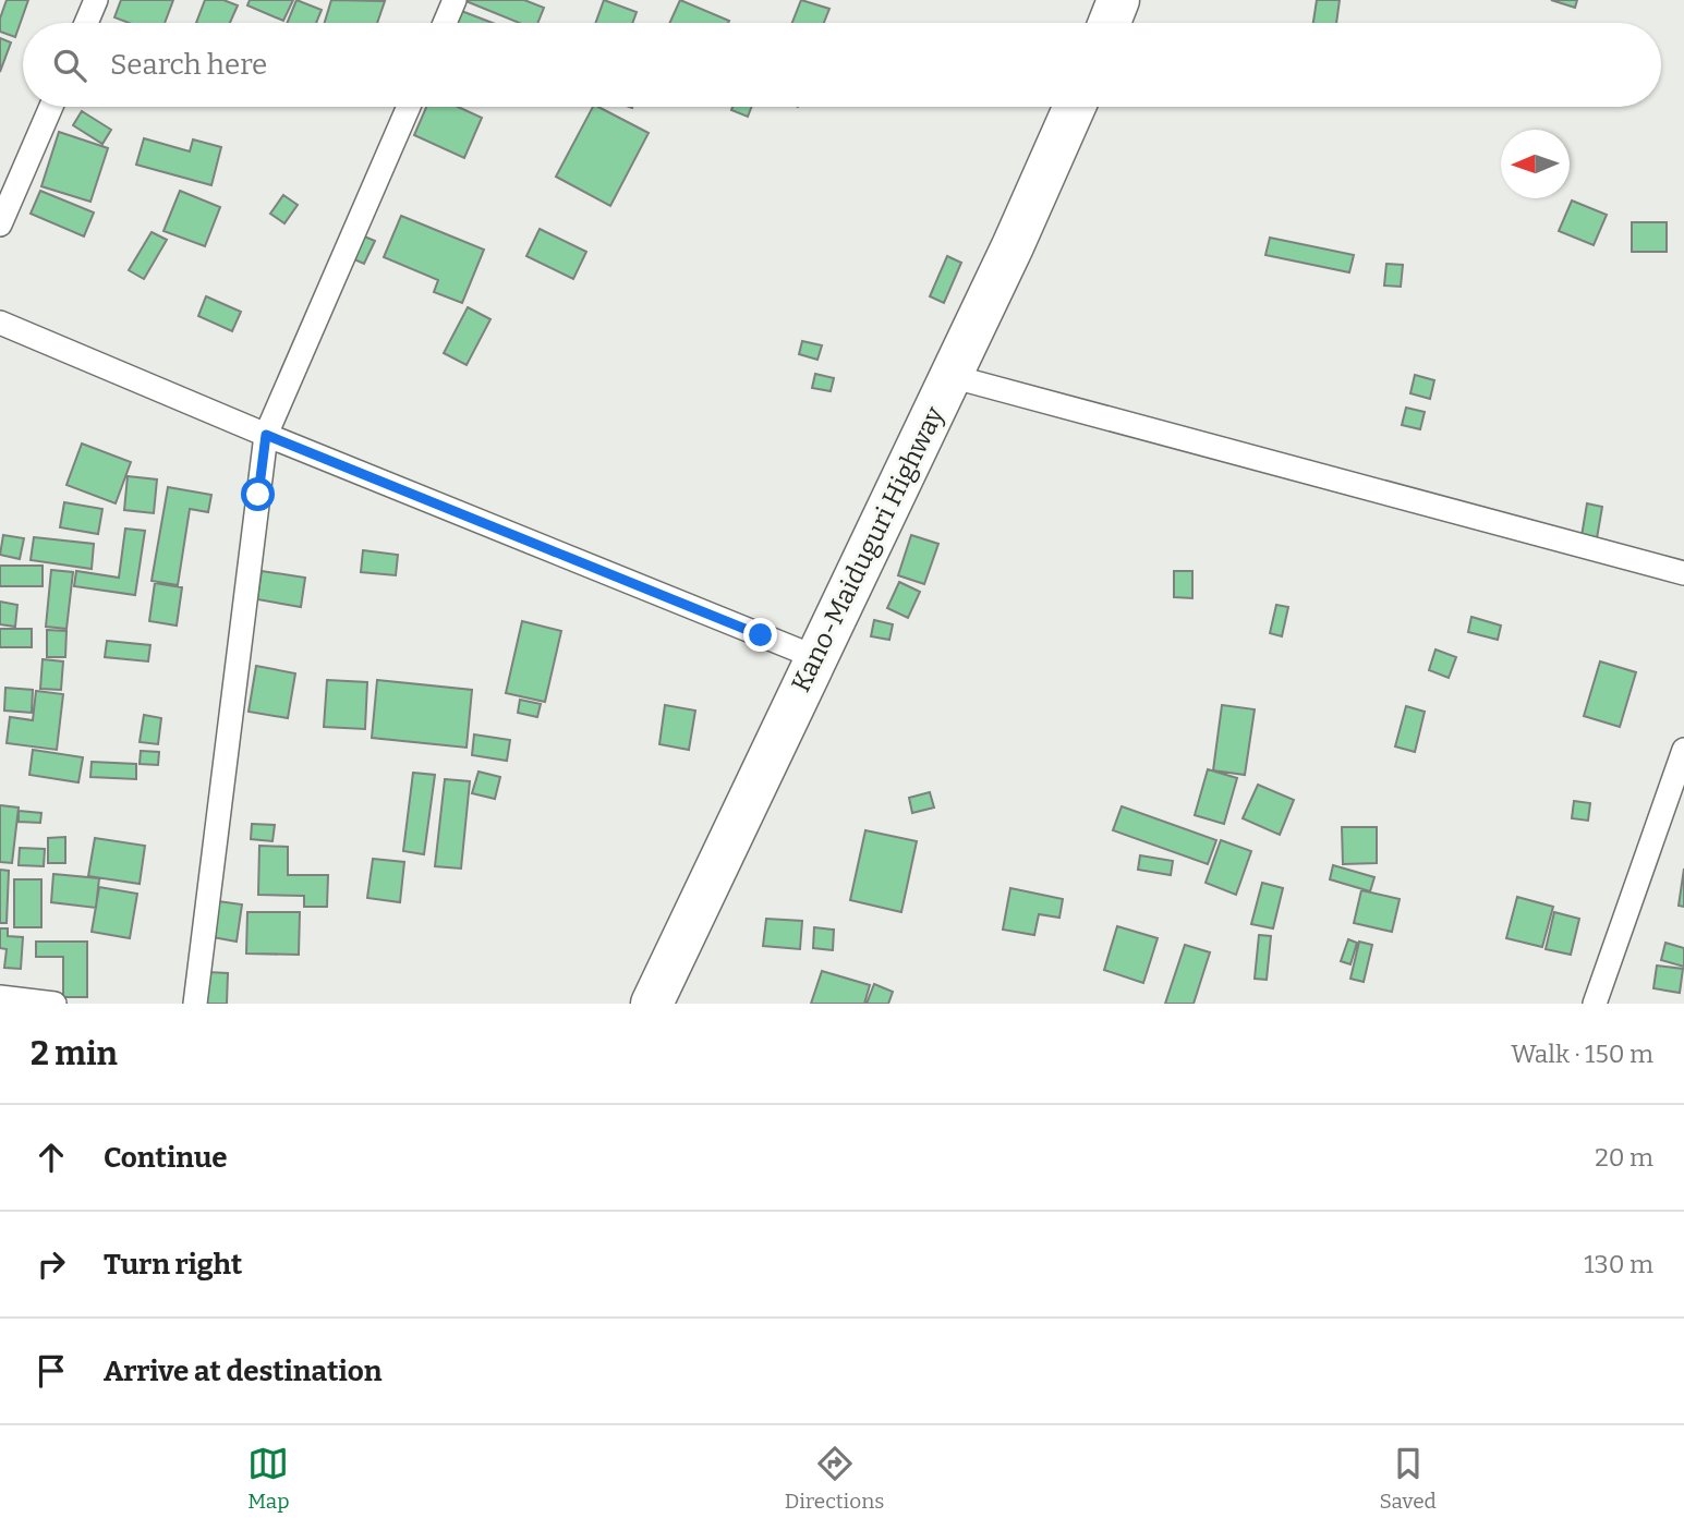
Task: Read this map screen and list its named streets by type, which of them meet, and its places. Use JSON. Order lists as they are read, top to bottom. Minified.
{"streets":{"highway":["Kano-Maiduguri Highway"]},"north":"left","page":{"search":"Search here","heading":["2 min","Walk · 150 m"],"list":[["Continue","20 m"],["Turn right","130 m"],"Arrive at destination"],"nav":["Map","Directions","Saved"]}}
